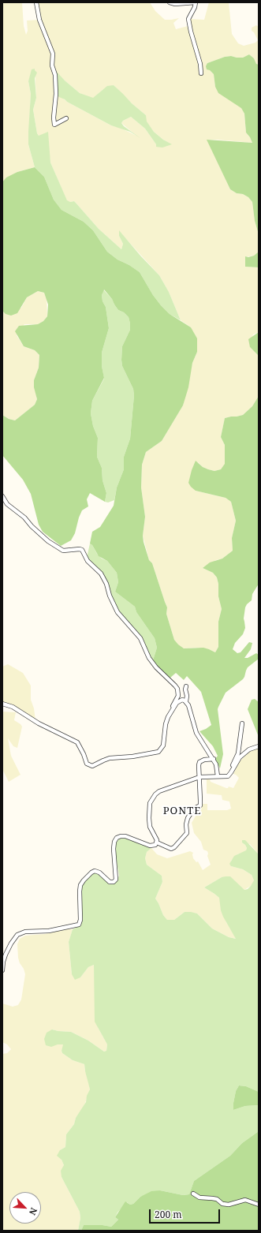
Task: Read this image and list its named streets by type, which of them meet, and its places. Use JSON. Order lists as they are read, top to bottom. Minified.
{"districts":["PONTE"],"scale_bar":"200 m","north":"bottom right"}
